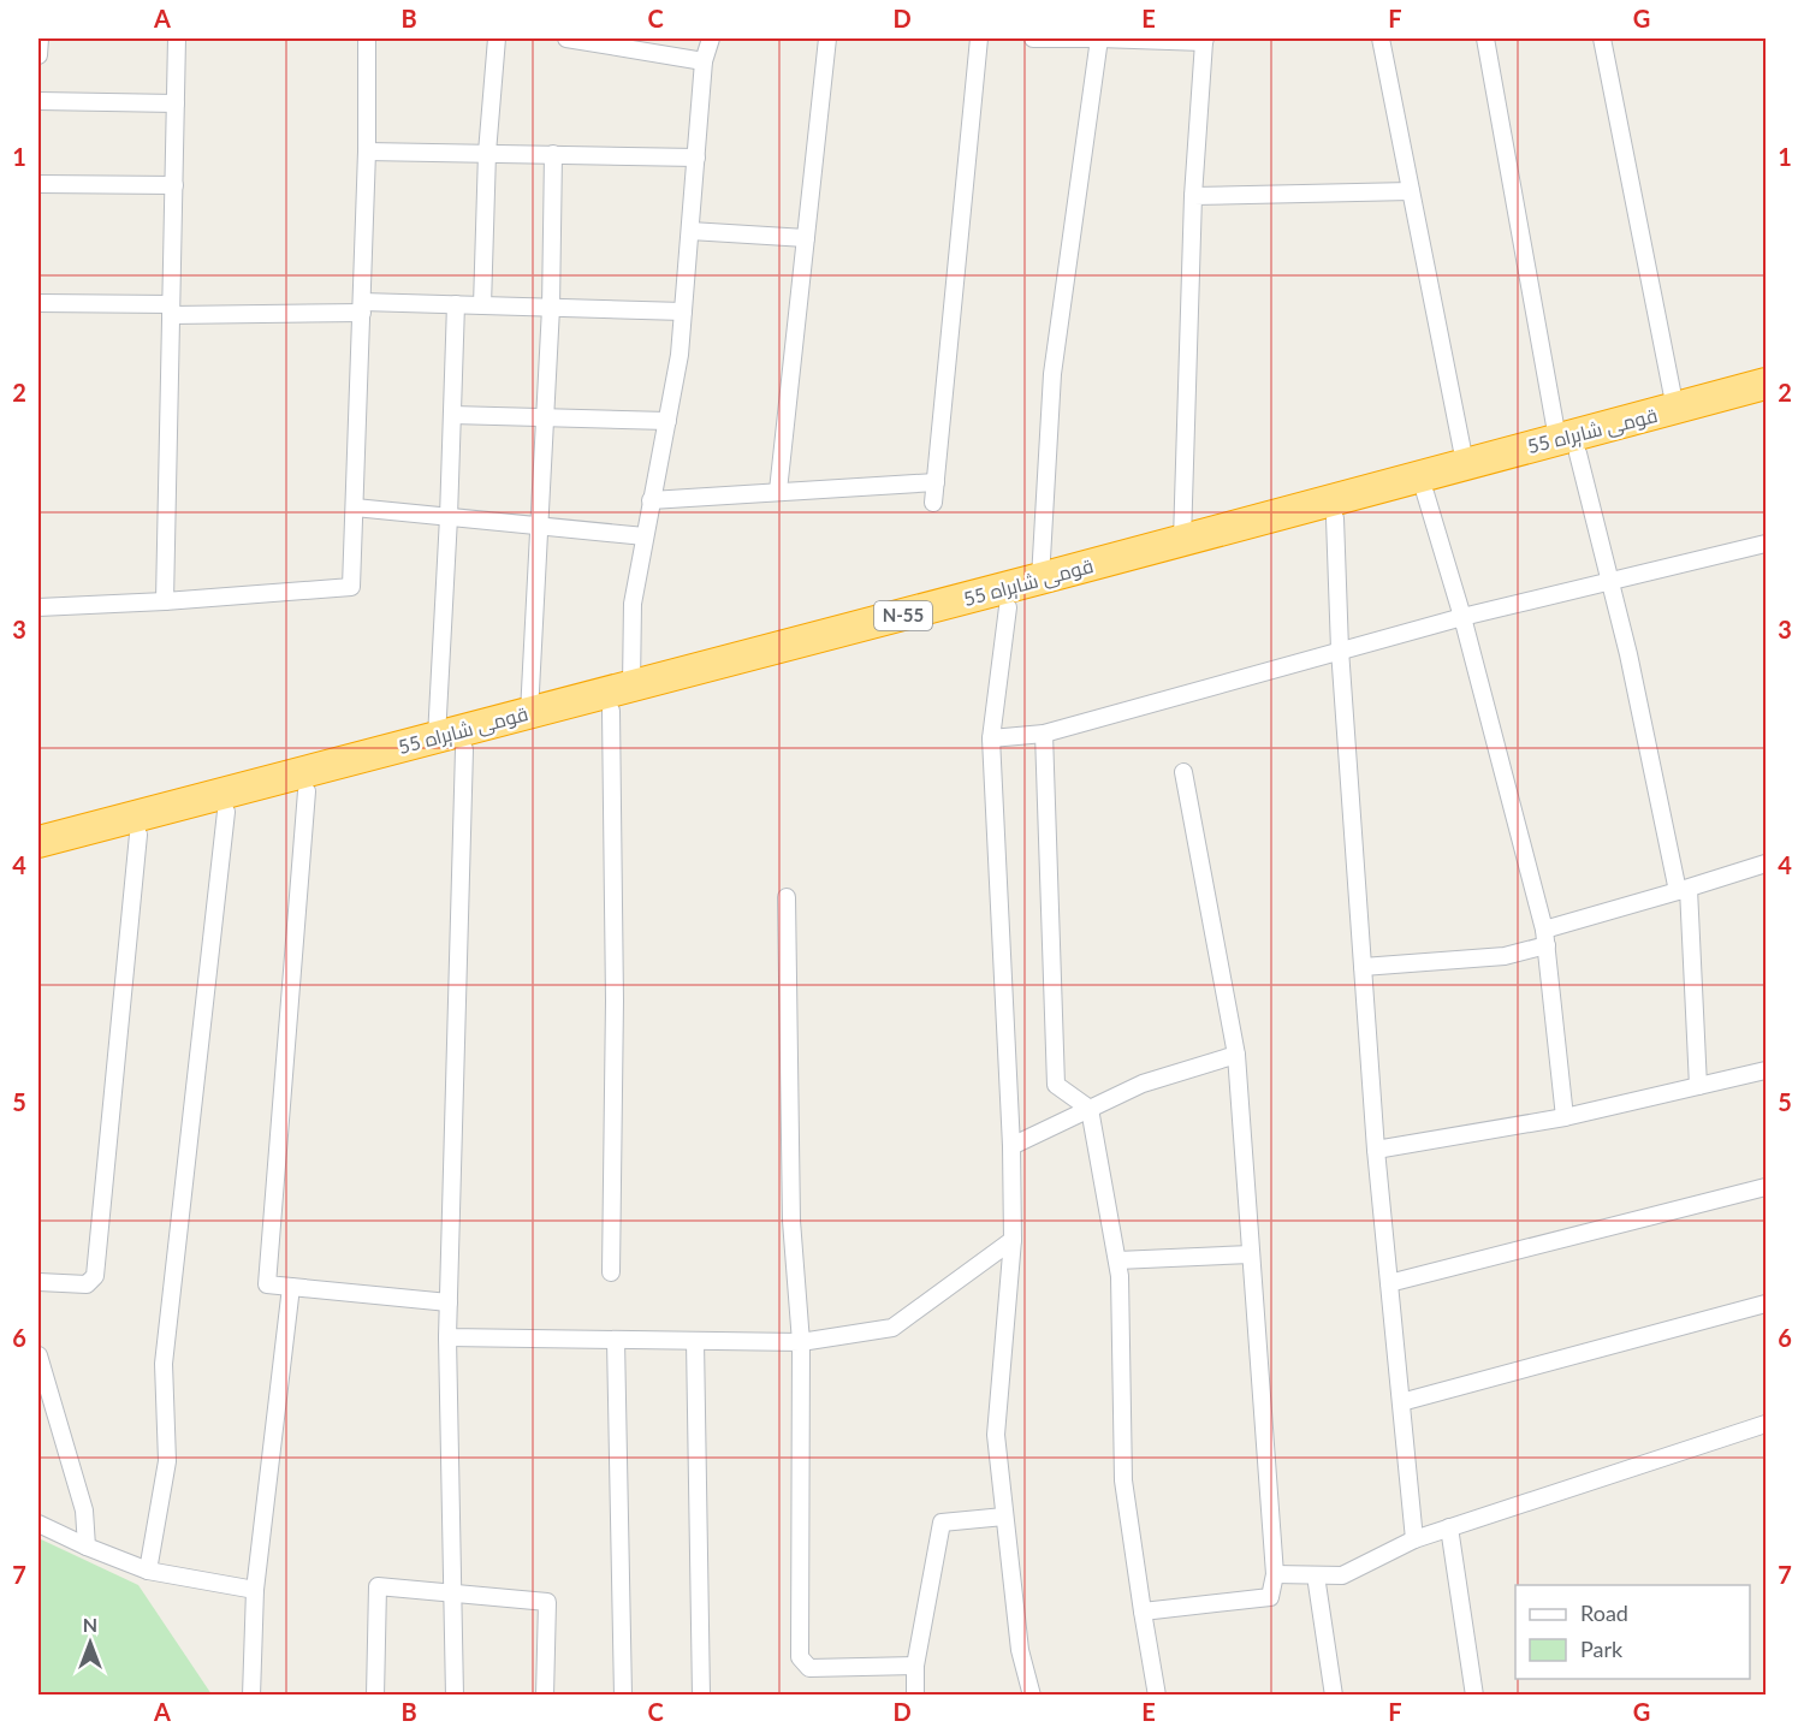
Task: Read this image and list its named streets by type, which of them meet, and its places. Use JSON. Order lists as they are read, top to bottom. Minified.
{"streets":{"highway":["قومی شاہراہ 55","N-55"]},"legend":["Road","Park"],"north":"top","grid":{"columns":["A","B","C","D","E","F","G"],"rows":["1","2","3","4","5","6","7"]}}
